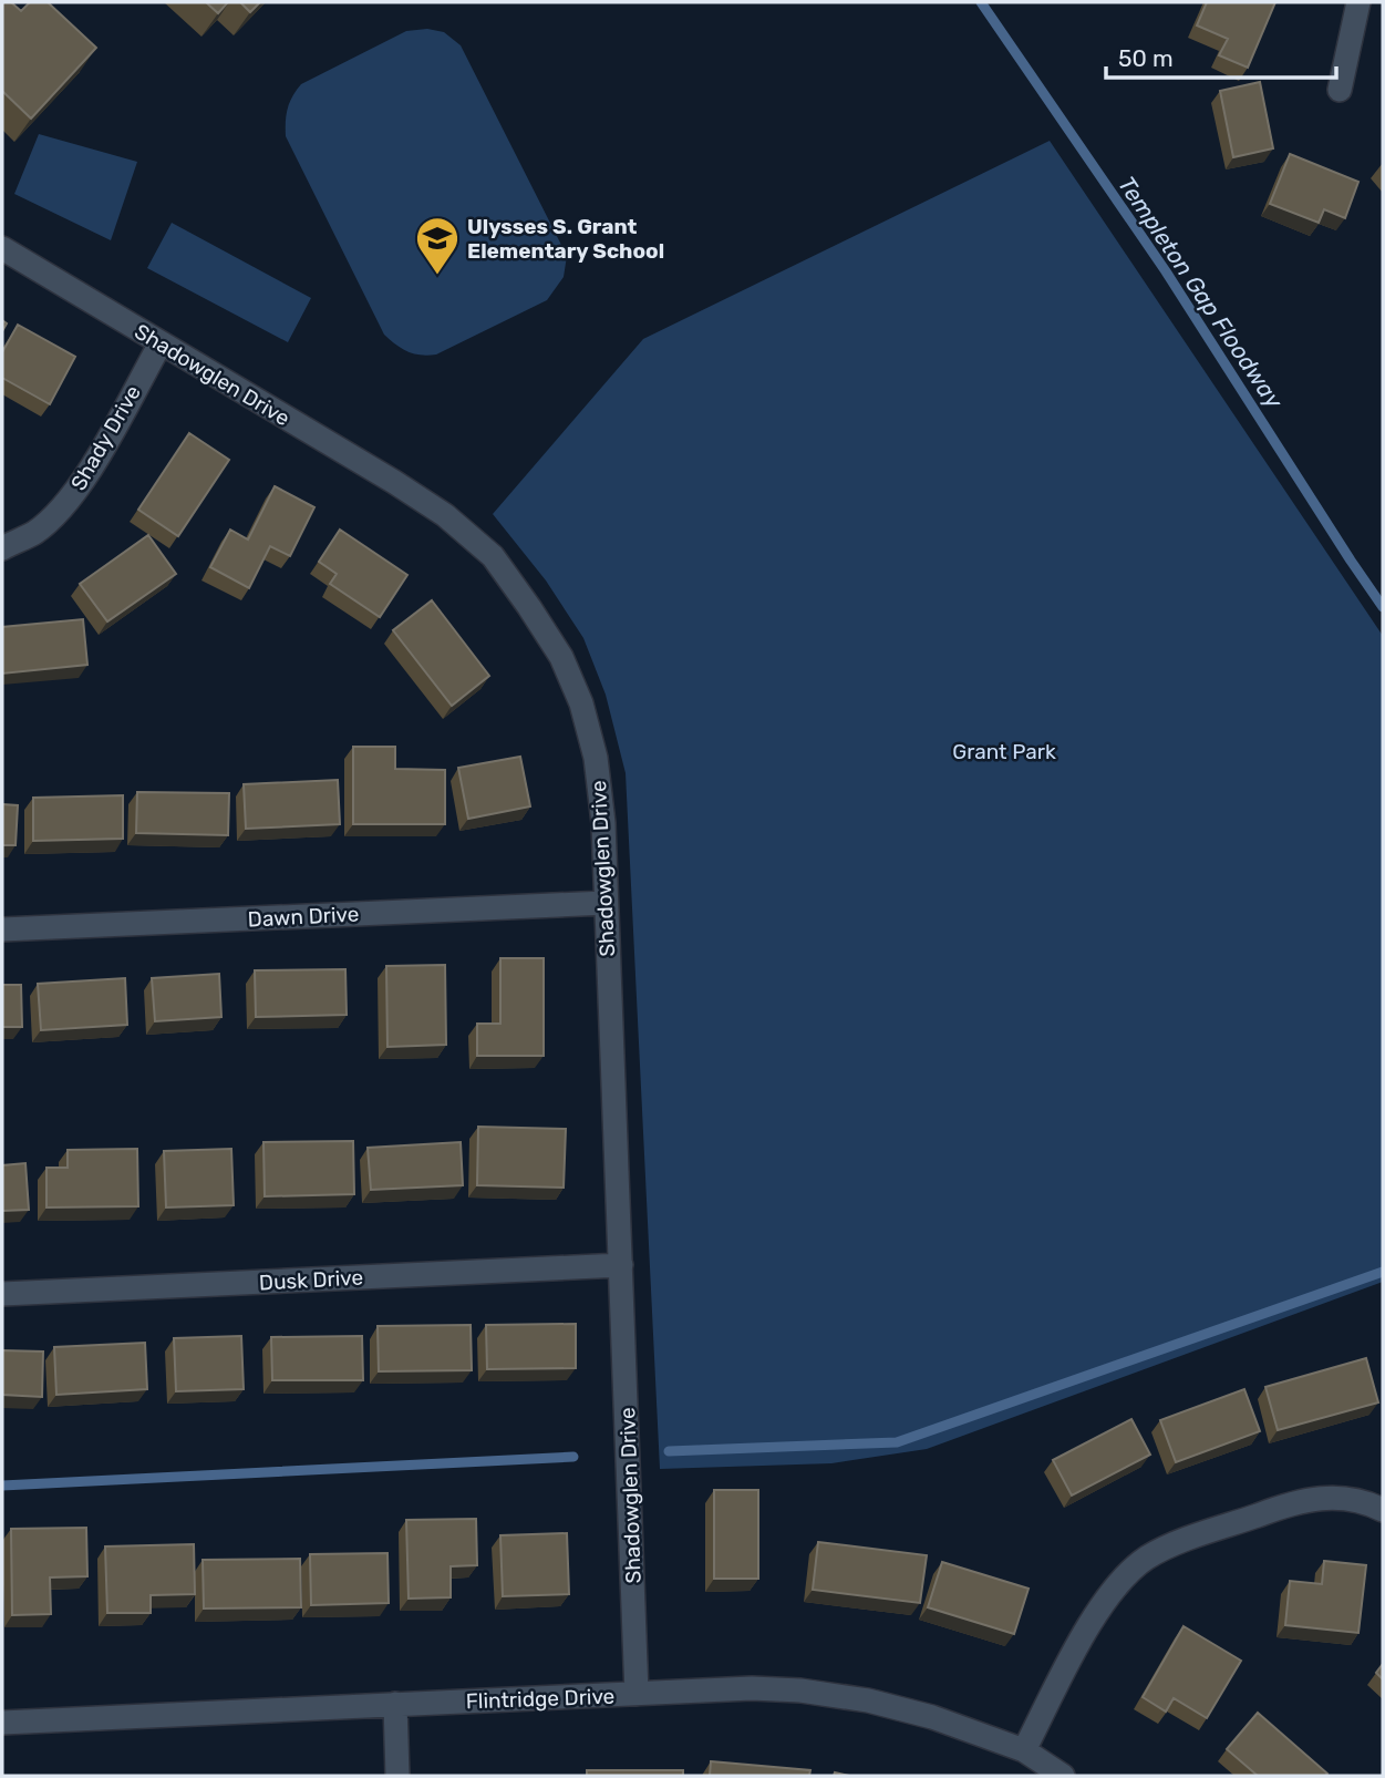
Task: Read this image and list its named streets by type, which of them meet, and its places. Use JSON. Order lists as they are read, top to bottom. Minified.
{"streets":{"street":["Shadowglen Drive","Shady Drive","Dawn Drive","Dusk Drive","Flintridge Drive"]},"crossings":[["Shadowglen Drive","Shady Drive"],["Shadowglen Drive","Dawn Drive"],["Shadowglen Drive","Dusk Drive"],["Shadowglen Drive","Flintridge Drive"]],"water":["Templeton Gap Floodway"],"parks":["Grant Park"],"places":{"school or university":["Ulysses S. Grant Elementary School"]},"scale_bar":"50 m"}
